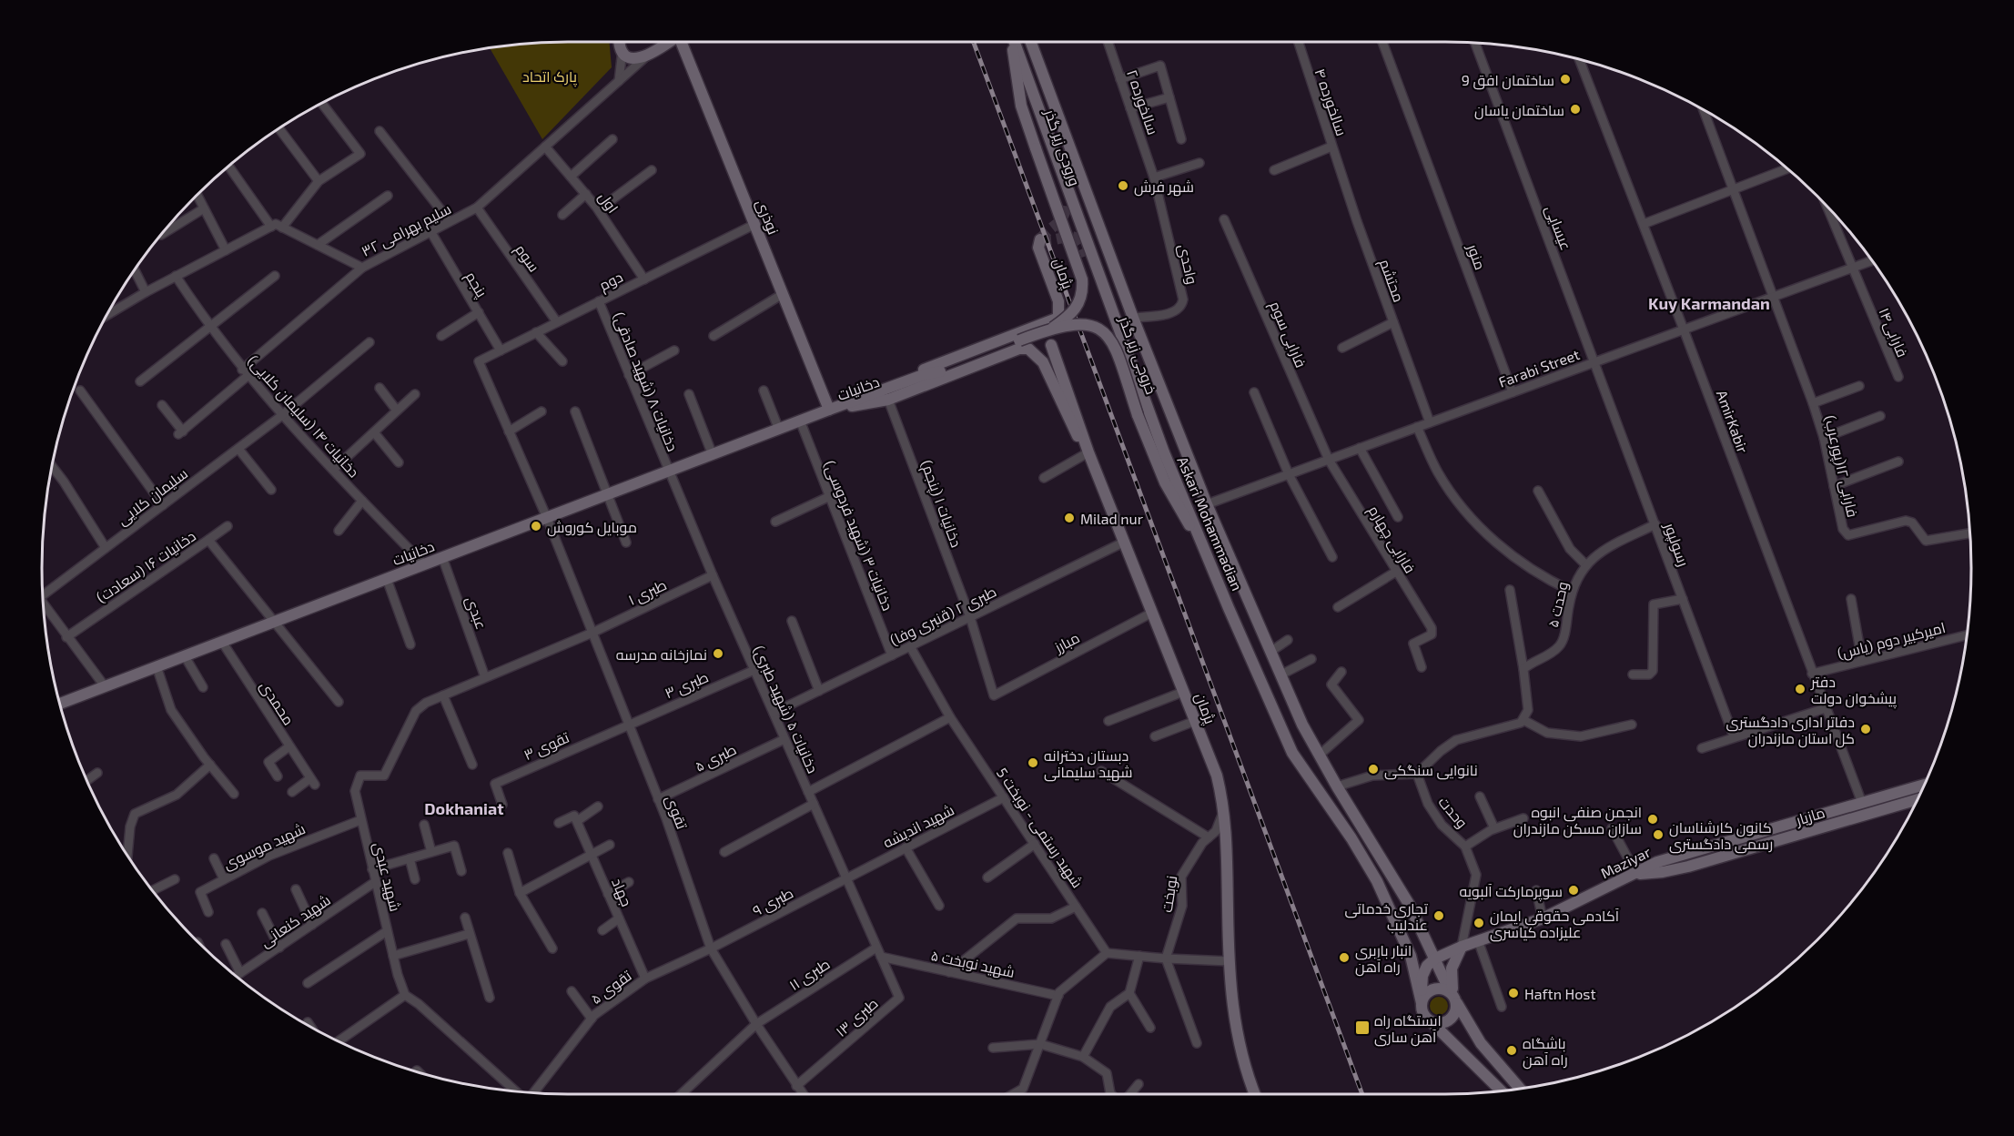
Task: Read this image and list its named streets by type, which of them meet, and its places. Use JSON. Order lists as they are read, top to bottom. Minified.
{"streets":{"main road":["ورودی زیر گذر","نوذری","پژمان","خروجی زیر گذر","دخانیات","Askari Mohammadian","مازیار","Maziyar"],"street":["سالخورده ۲","سالخورده ۴","اول","عیسایی","سلیم بهرامی ۳۲","منور","سوم","واحدی","دوم","محتشم","پنجم","فارابی۱۴‌","فارابی سوم","Farabi Street","دخانیات ۸ (شهید صادقی)","دخانیات ۱۴ (سلیمان کلایی)","AmirKabir","فارابی ۱۲(پورعرب)","سلیمان کلایی","دخانیات ۱ (پنجم)","دخانیات ۳ (شهید فردوسی)","فارابی چهارم","رسولپور","دخانیات ۱۶ (سعادت)","طبری ۱","وحدت ۵","عبدی","طبری ۲ (قنبری وفا)","امیرکبیر دوم (یاس)","مبارز","طبری ۳","محمدی","دخانیات ۵ (شهید طبری)","تقوی ۳","طبری ۵","تقوی","وحدت","شهید اندیشه","شهید رستمی - نوبخت 5","شهید موسوی","شهید عبدی","جهاد","نوبخت","طبری ۹","شهید کنعانی","شهید نوبخت ۵","طبری ۱۱","تقوی ۵","طبری ۱۳"]},"crossings":[["سالخورده ۲","واحدی"],["سالخورده ۴","محتشم"],["ورودی زیر گذر","Askari Mohammadian"],["اول","سلیم بهرامی ۳۲"],["اول","دوم"],["نوذری","دوم"],["نوذری","دخانیات"],["عیسایی","Farabi Street"],["عیسایی","رسولپور"],["سلیم بهرامی ۳۲","سوم"],["سلیم بهرامی ۳۲","پنجم"],["منور","Farabi Street"],["سوم","دوم"],["واحدی","Askari Mohammadian"],["پژمان","دخانیات"],["پژمان","طبری ۲ (قنبری وفا)"],["پژمان","مبارز"],["پژمان","نوبخت"],["دوم","پنجم"],["دوم","دخانیات ۸ (شهید صادقی)"],["دوم","تقوی"],["محتشم","Farabi Street"],["فارابی۱۴‌","Farabi Street"],["فارابی سوم","Farabi Street"],["فارابی سوم","فارابی چهارم"],["خروجی زیر گذر","Askari Mohammadian"],["Farabi Street","AmirKabir"],["Farabi Street","فارابی ۱۲(پورعرب)"],["Farabi Street","Askari Mohammadian"],["Farabi Street","فارابی چهارم"],["Farabi Street","رسولپور"],["دخانیات ۸ (شهید صادقی)","دخانیات"],["دخانیات ۸ (شهید صادقی)","دخانیات ۵ (شهید طبری)"],["دخانیات","دخانیات ۱۴ (سلیمان کلایی)"],["دخانیات","دخانیات ۳ (شهید فردوسی)"],["دخانیات","دخانیات ۱۶ (سعادت)"],["دخانیات","عبدی"],["دخانیات","محمدی"],["دخانیات","دخانیات ۵ (شهید طبری)"],["دخانیات","تقوی"],["دخانیات ۱۴ (سلیمان کلایی)","سلیمان کلایی"],["AmirKabir","امیرکبیر دوم (یاس)"],["AmirKabir","Maziyar"],["دخانیات ۱ (پنجم)","طبری ۲ (قنبری وفا)"],["دخانیات ۱ (پنجم)","مبارز"],["Askari Mohammadian","Maziyar"],["دخانیات ۳ (شهید فردوسی)","طبری ۲ (قنبری وفا)"],["رسولپور","وحدت ۵"],["طبری ۱","عبدی"],["طبری ۱","دخانیات ۵ (شهید طبری)"],["طبری ۱","تقوی"],["طبری ۱","شهید عبدی"],["عبدی","شهید عبدی"],["طبری ۲ (قنبری وفا)","دخانیات ۵ (شهید طبری)"],["طبری ۲ (قنبری وفا)","شهید رستمی - نوبخت 5"],["طبری ۳","دخانیات ۵ (شهید طبری)"],["طبری ۳","تقوی ۳"],["طبری ۳","تقوی"],["دخانیات ۵ (شهید طبری)","طبری ۵"],["دخانیات ۵ (شهید طبری)","شهید اندیشه"],["دخانیات ۵ (شهید طبری)","طبری ۹"],["دخانیات ۵ (شهید طبری)","شهید نوبخت ۵"],["دخانیات ۵ (شهید طبری)","طبری ۱۱"],["دخانیات ۵ (شهید طبری)","طبری ۱۳"],["تقوی ۳","تقوی"],["طبری ۵","تقوی"],["تقوی","طبری ۹"],["تقوی","طبری ۱۱"],["تقوی","تقوی ۵"],["تقوی","طبری ۱۳"],["وحدت","Maziyar"],["مازیار","Maziyar"],["شهید اندیشه","شهید رستمی - نوبخت 5"],["شهید اندیشه","طبری ۹"],["شهید موسوی","شهید عبدی"],["شهید عبدی","شهید کنعانی"],["جهاد","تقوی ۵"],["طبری ۹","تقوی ۵"],["شهید نوبخت ۵","طبری ۱۳"]],"districts":["Kuy Karmandan","Dokhaniat"],"parks":["پارک اتحاد"],"places":{"other":["ساختمان افق 9","ساختمان یاسان","شهر فرش","Milad nur","موبایل کوروش","نمازخانه مدرسه","دفتر پیشخوان دولت","دفاتر اداری دادگستری کل استان مازندران","دبستان دخترانه شهید سلیمانی","نانوایی سنگکی","انجمن صنفی انبوه سازان مسکن مازندران","کانون کارشناسان رسمی دادگستری","سوپرمارکت آلبویه","تجاری خدماتی عندلیب","آکادمی حقوقی ایمان علیزاده کیاسری","انبار باربری راه آهن","Haftn Host","باشگاه راه آهن"],"transit":["ایستگاه راه آهن ساری"]}}
